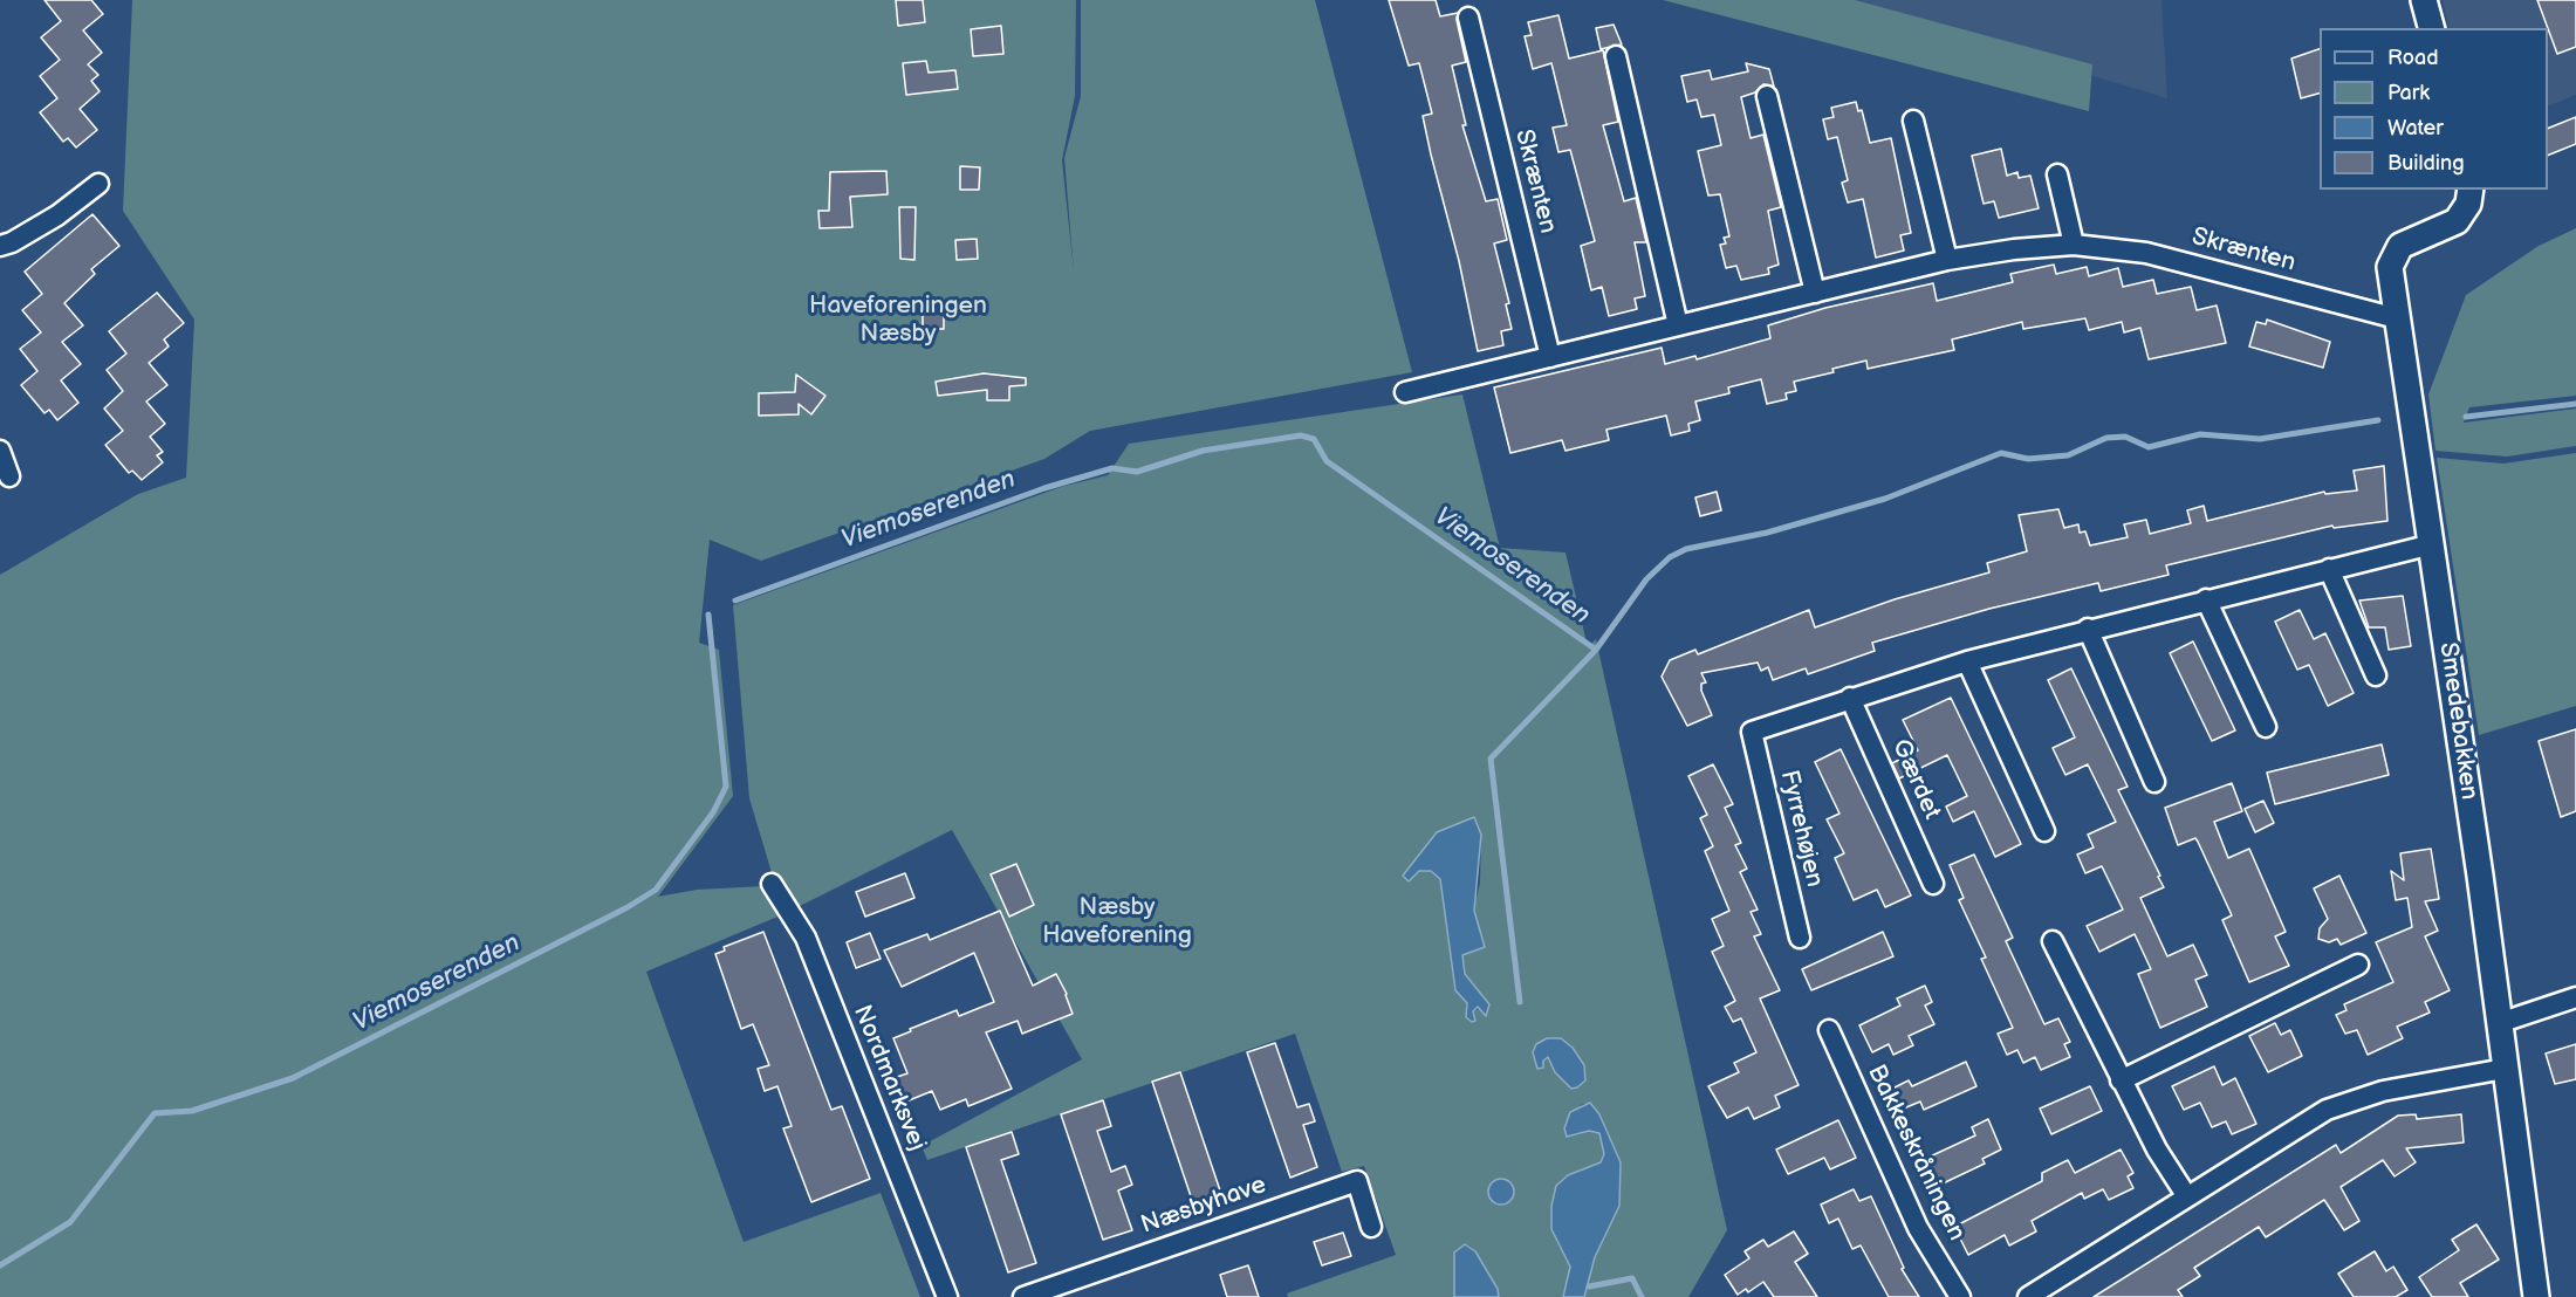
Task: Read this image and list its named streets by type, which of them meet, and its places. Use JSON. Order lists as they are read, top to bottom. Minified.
{"streets":{"street":["Skrænten","Smedebakken","Gærdet","Fyrrehøjen","Nordmarksvej","Bakkeskråningen","Næsbyhave"]},"crossings":[["Skrænten","Smedebakken"],["Gærdet","Fyrrehøjen"]],"water":["Viemoserenden"],"parks":["Haveforeningen Næsby","Næsby Haveforening"],"legend":["Road","Park","Water","Building"]}
